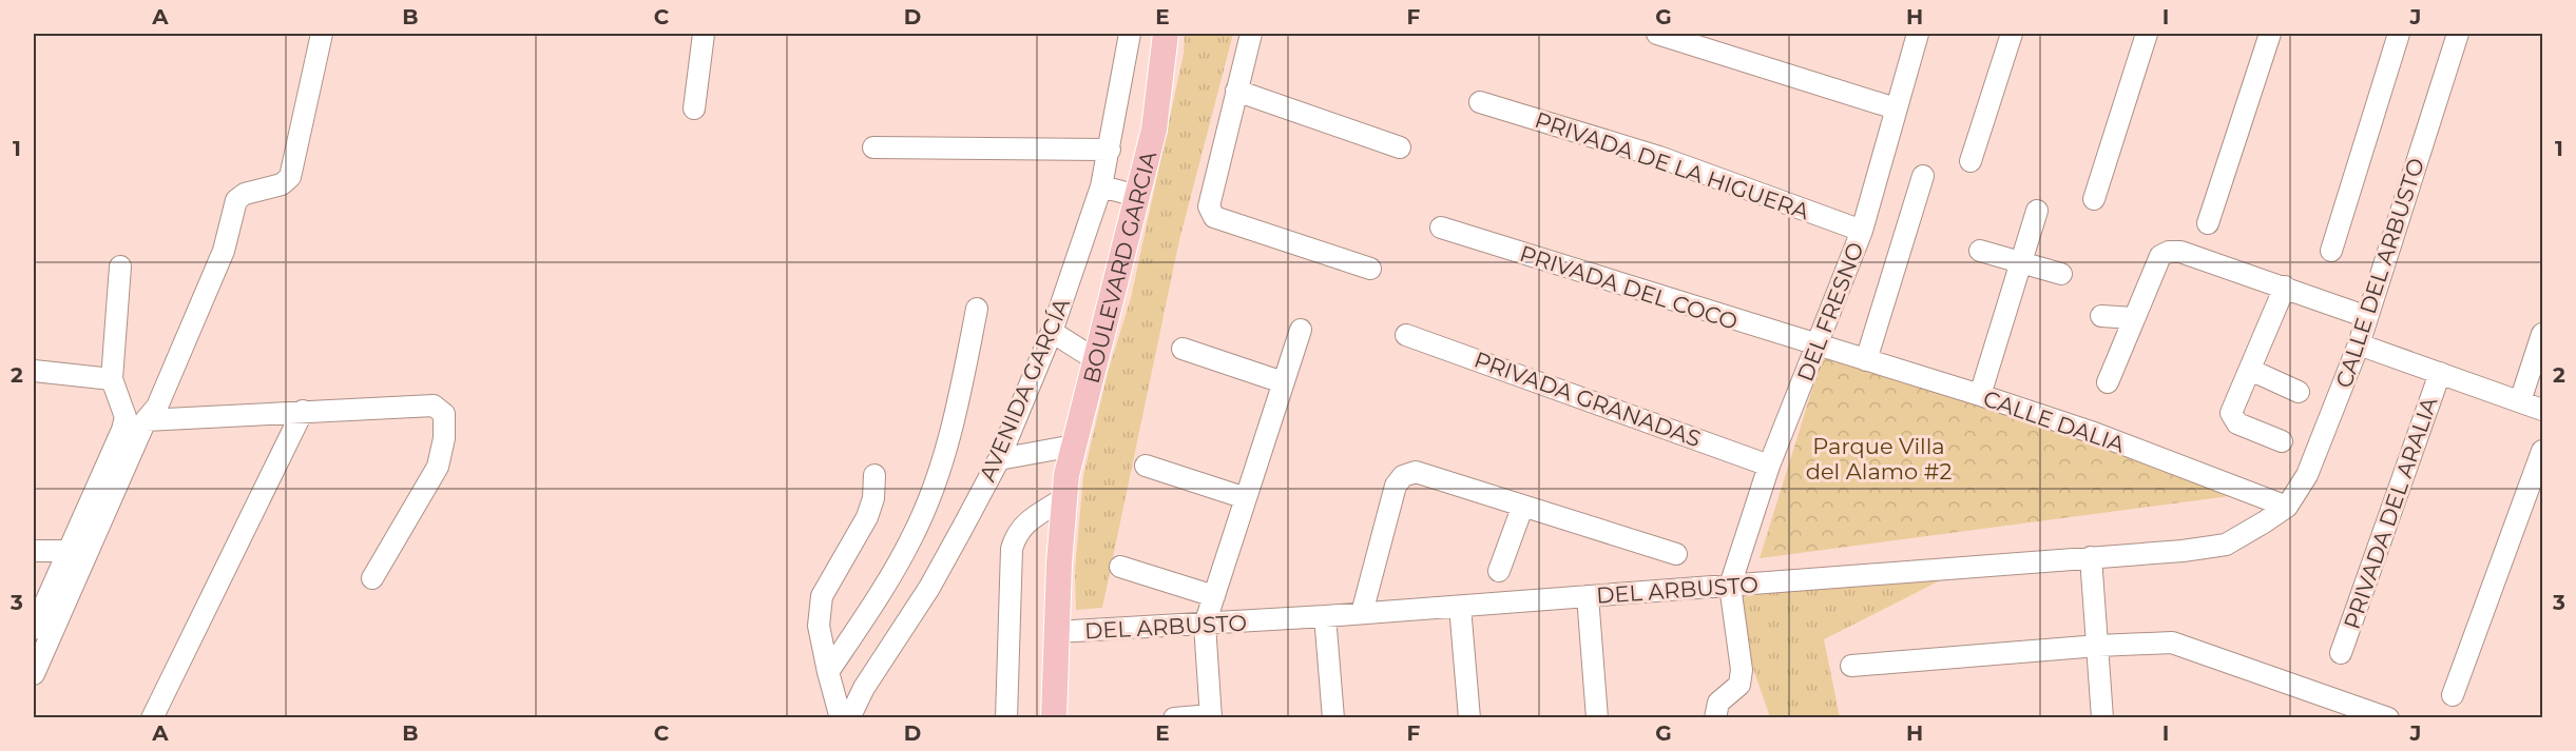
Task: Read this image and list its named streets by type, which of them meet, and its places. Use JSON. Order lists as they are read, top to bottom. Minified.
{"streets":{"main road":["BOULEVARD GARCIA"],"street":["PRIVADA DE LA HIGUERA","CALLE DEL ARBUSTO","PRIVADA DEL COCO","DEL FRESNO","AVENIDA GARCÍA","PRIVADA GRANADAS","CALLE DALIA","PRIVADA DEL ARALIA","DEL ARBUSTO"]},"crossings":[["PRIVADA DE LA HIGUERA","DEL FRESNO"],["BOULEVARD GARCIA","DEL ARBUSTO"],["CALLE DEL ARBUSTO","CALLE DALIA"],["CALLE DEL ARBUSTO","DEL ARBUSTO"],["PRIVADA DEL COCO","DEL FRESNO"],["PRIVADA DEL COCO","CALLE DALIA"],["DEL FRESNO","PRIVADA GRANADAS"],["DEL FRESNO","CALLE DALIA"],["DEL FRESNO","DEL ARBUSTO"],["CALLE DALIA","DEL ARBUSTO"]],"parks":["Parque Villa del Alamo #2"],"grid":{"columns":["A","B","C","D","E","F","G","H","I","J"],"rows":["1","2","3"]}}
